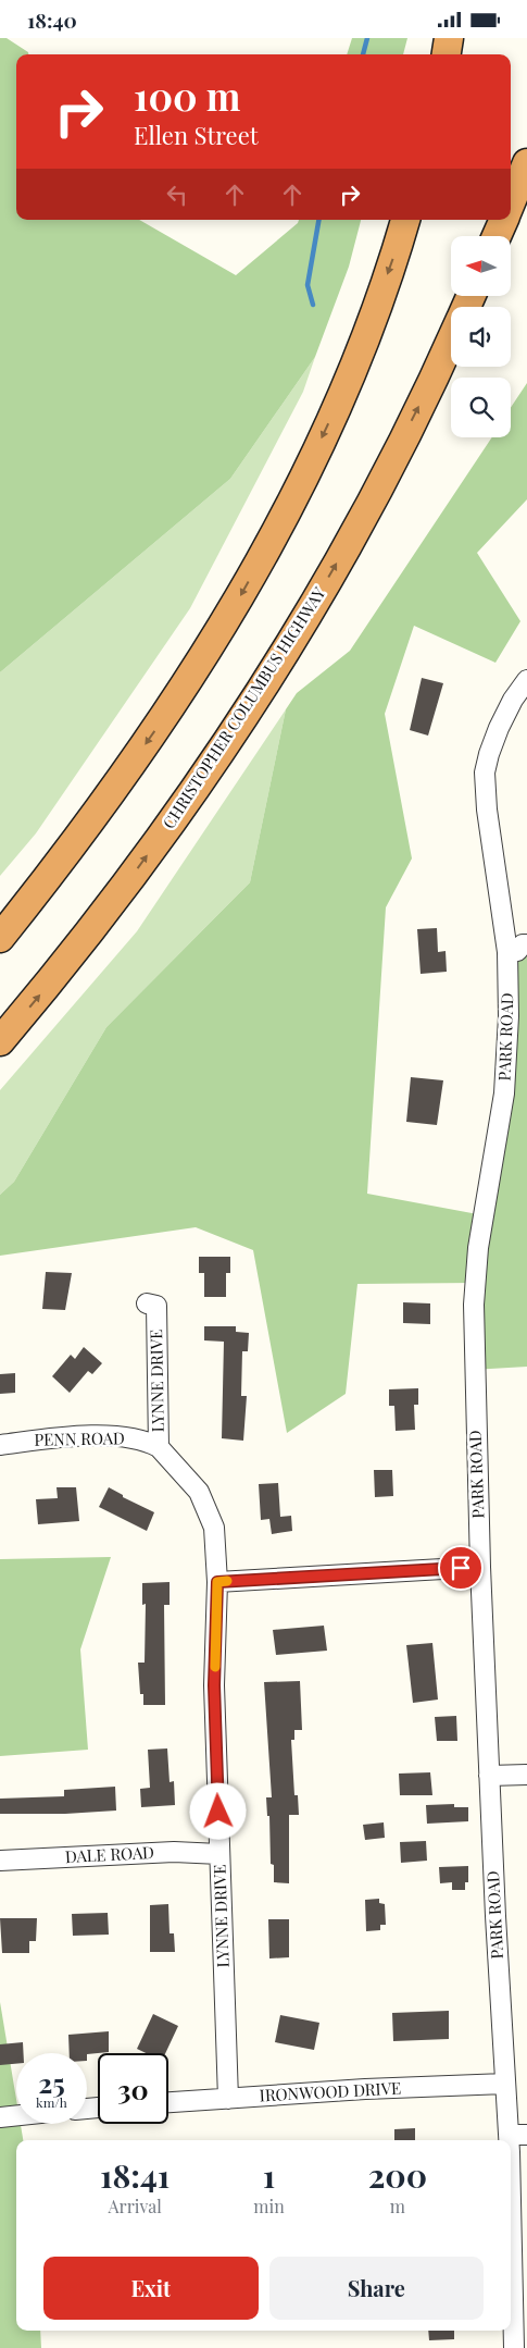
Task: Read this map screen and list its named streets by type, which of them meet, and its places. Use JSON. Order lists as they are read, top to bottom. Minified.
{"streets":{"highway":["CHRISTOPHER COLUMBUS HIGHWAY"],"street":["PARK ROAD","LYNNE DRIVE","PENN ROAD","DALE ROAD","IRONWOOD DRIVE"]},"crossings":[["PARK ROAD","IRONWOOD DRIVE"],["LYNNE DRIVE","PENN ROAD"],["LYNNE DRIVE","DALE ROAD"],["LYNNE DRIVE","IRONWOOD DRIVE"]],"north":"left","page":{"status":"18:40","turn":["100 m","Ellen Street"],"speed":"25 km/h","limit":"30","eta":["18:41","Arrival","1","min","200","m"],"buttons":["Exit","Share"]}}
